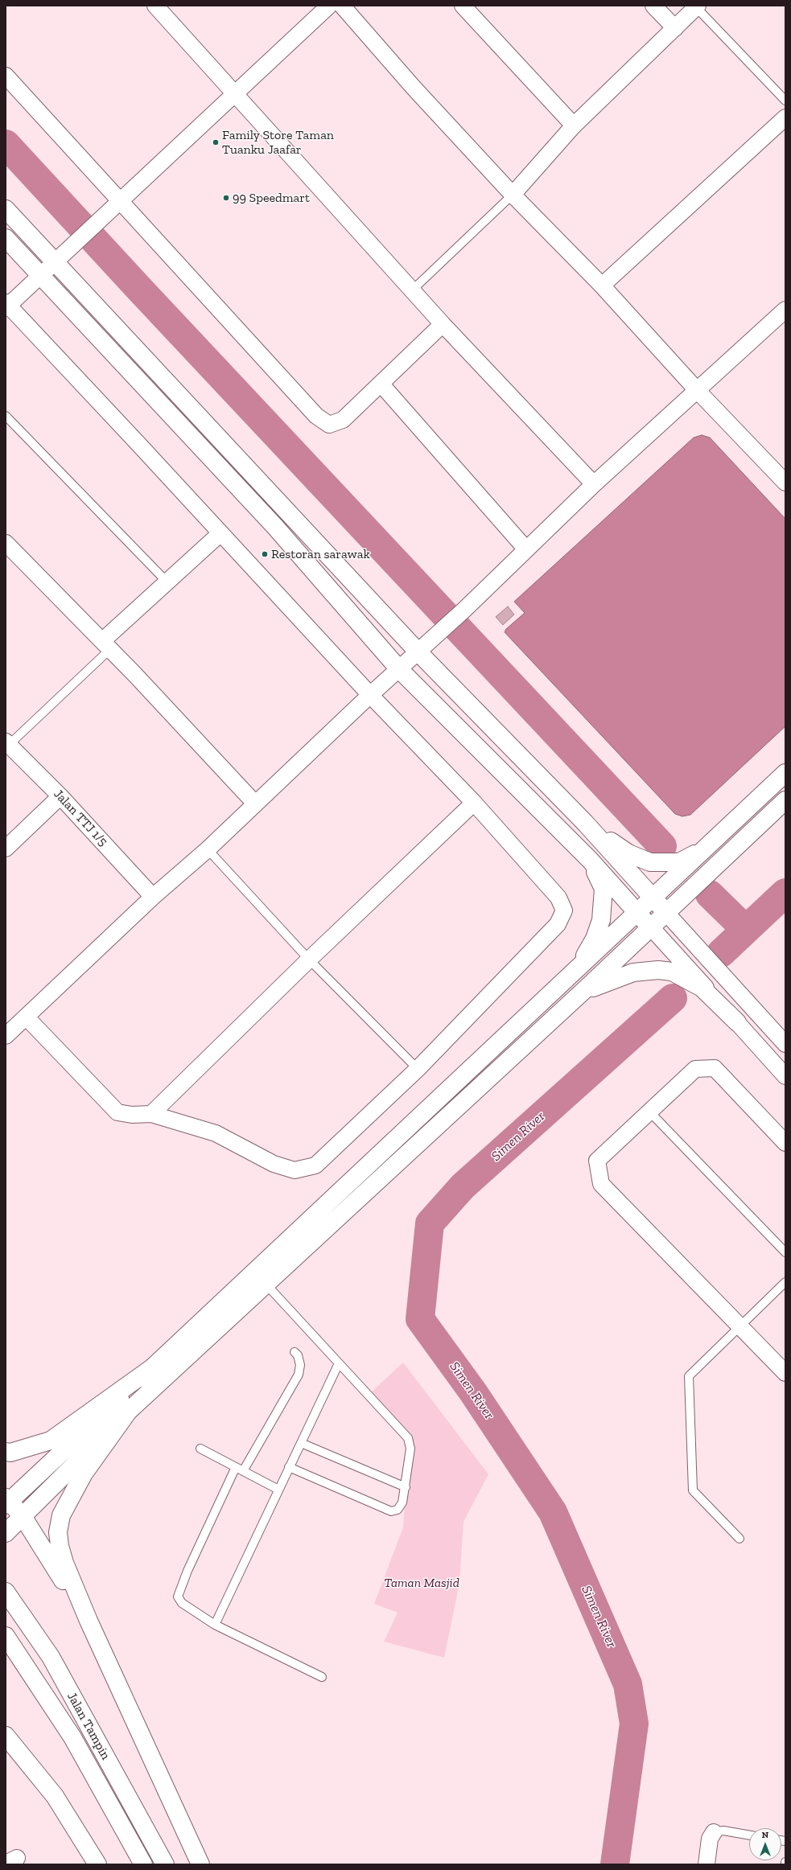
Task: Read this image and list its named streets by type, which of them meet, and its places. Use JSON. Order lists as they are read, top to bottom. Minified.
{"streets":{"main road":["Jalan Tampin"],"street":["Jalan TTJ 1/5"]},"water":["Simen River"],"parks":["Taman Masjid"],"places":["Family Store Taman Tuanku Jaafar","99 Speedmart","Restoran sarawak"],"north":"top"}
